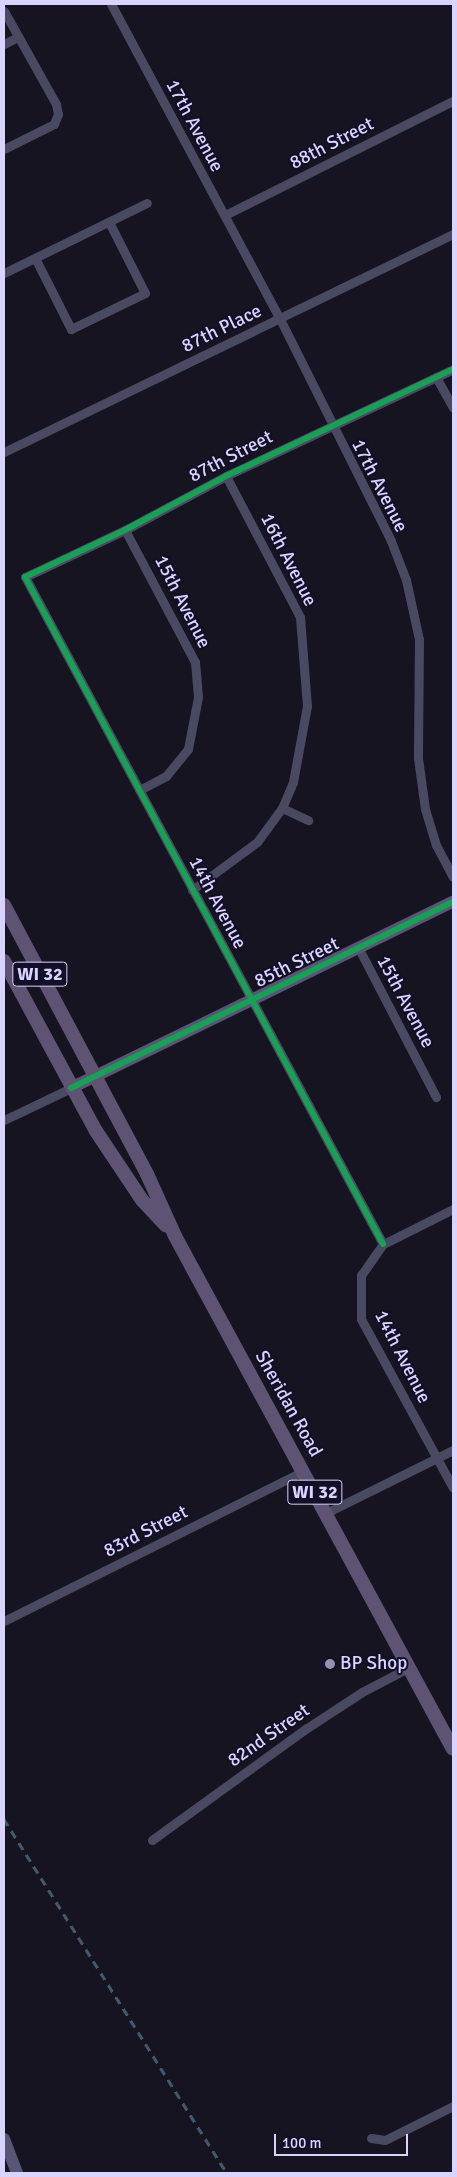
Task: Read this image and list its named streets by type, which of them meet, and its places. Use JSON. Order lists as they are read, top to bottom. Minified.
{"streets":{"main road":["WI 32","Sheridan Road"],"street":["17th Avenue","88th Street","87th Place","87th Street","16th Avenue","15th Avenue","14th Avenue","85th Street","83rd Street","82nd Street"]},"crossings":[["17th Avenue","88th Street"],["17th Avenue","87th Place"],["17th Avenue","87th Street"],["87th Street","16th Avenue"],["87th Street","15th Avenue"],["87th Street","14th Avenue"],["16th Avenue","14th Avenue"],["15th Avenue","14th Avenue"],["15th Avenue","85th Street"],["14th Avenue","85th Street"],["85th Street","Sheridan Road"],["Sheridan Road","83rd Street"],["Sheridan Road","82nd Street"]],"places":["BP Shop"],"scale_bar":"100 m"}
